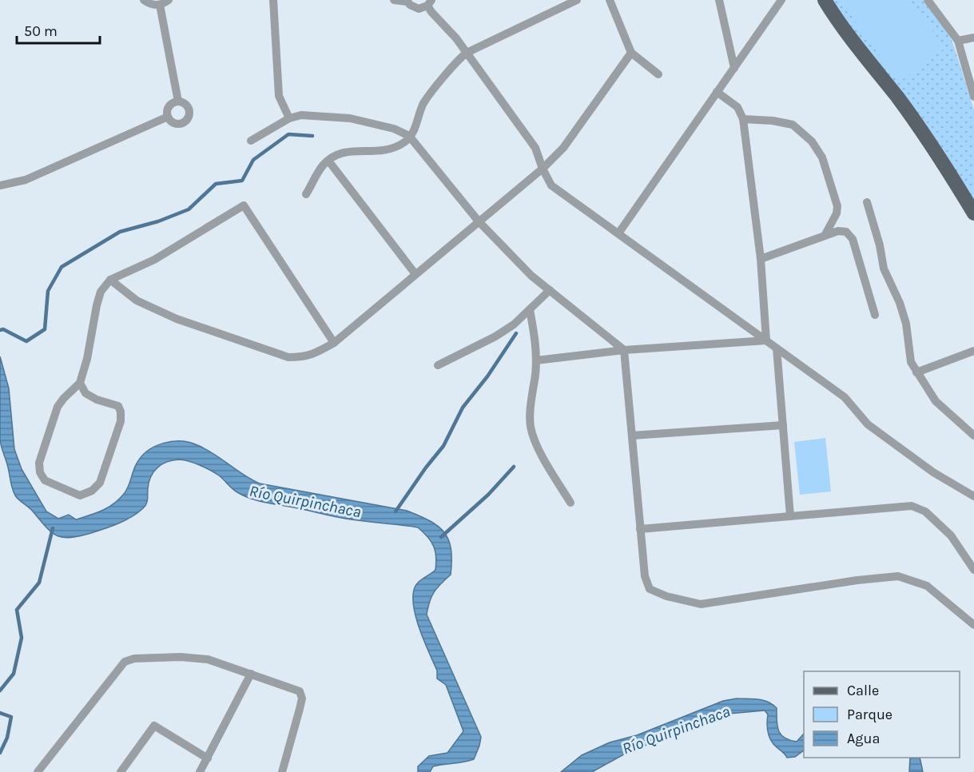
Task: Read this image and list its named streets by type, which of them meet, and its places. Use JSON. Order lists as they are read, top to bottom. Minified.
{"water":["Río Quirpinchaca"],"legend":["Calle","Parque","Agua"],"scale_bar":"50 m"}
